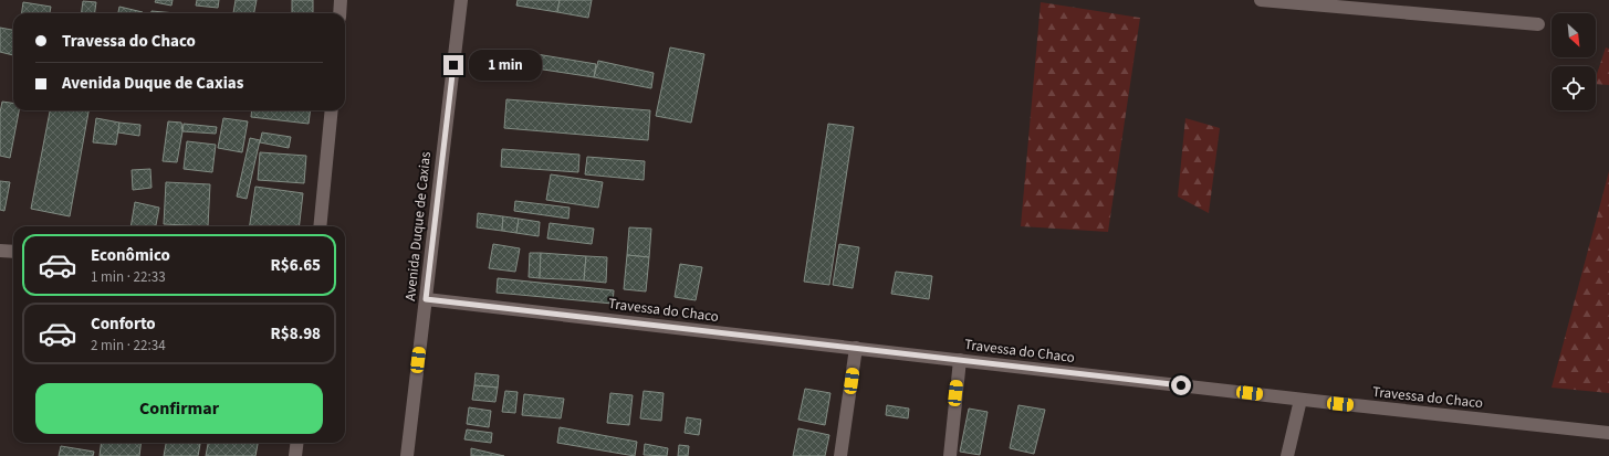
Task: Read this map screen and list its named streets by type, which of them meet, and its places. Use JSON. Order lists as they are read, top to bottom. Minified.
{"streets":{"street":["Avenida Duque de Caxias","Travessa do Chaco"]},"crossings":[["Avenida Duque de Caxias","Travessa do Chaco"]],"north":"bottom right","page":{"banner":["Travessa do Chaco","Avenida Duque de Caxias"],"bubble":"1 min","list":[{"name":"Econômico","note":"1 min · 22:33","value":"R$6.65"},{"name":"Conforto","note":"2 min · 22:34","value":"R$8.98"}],"buttons":"Confirmar"}}
